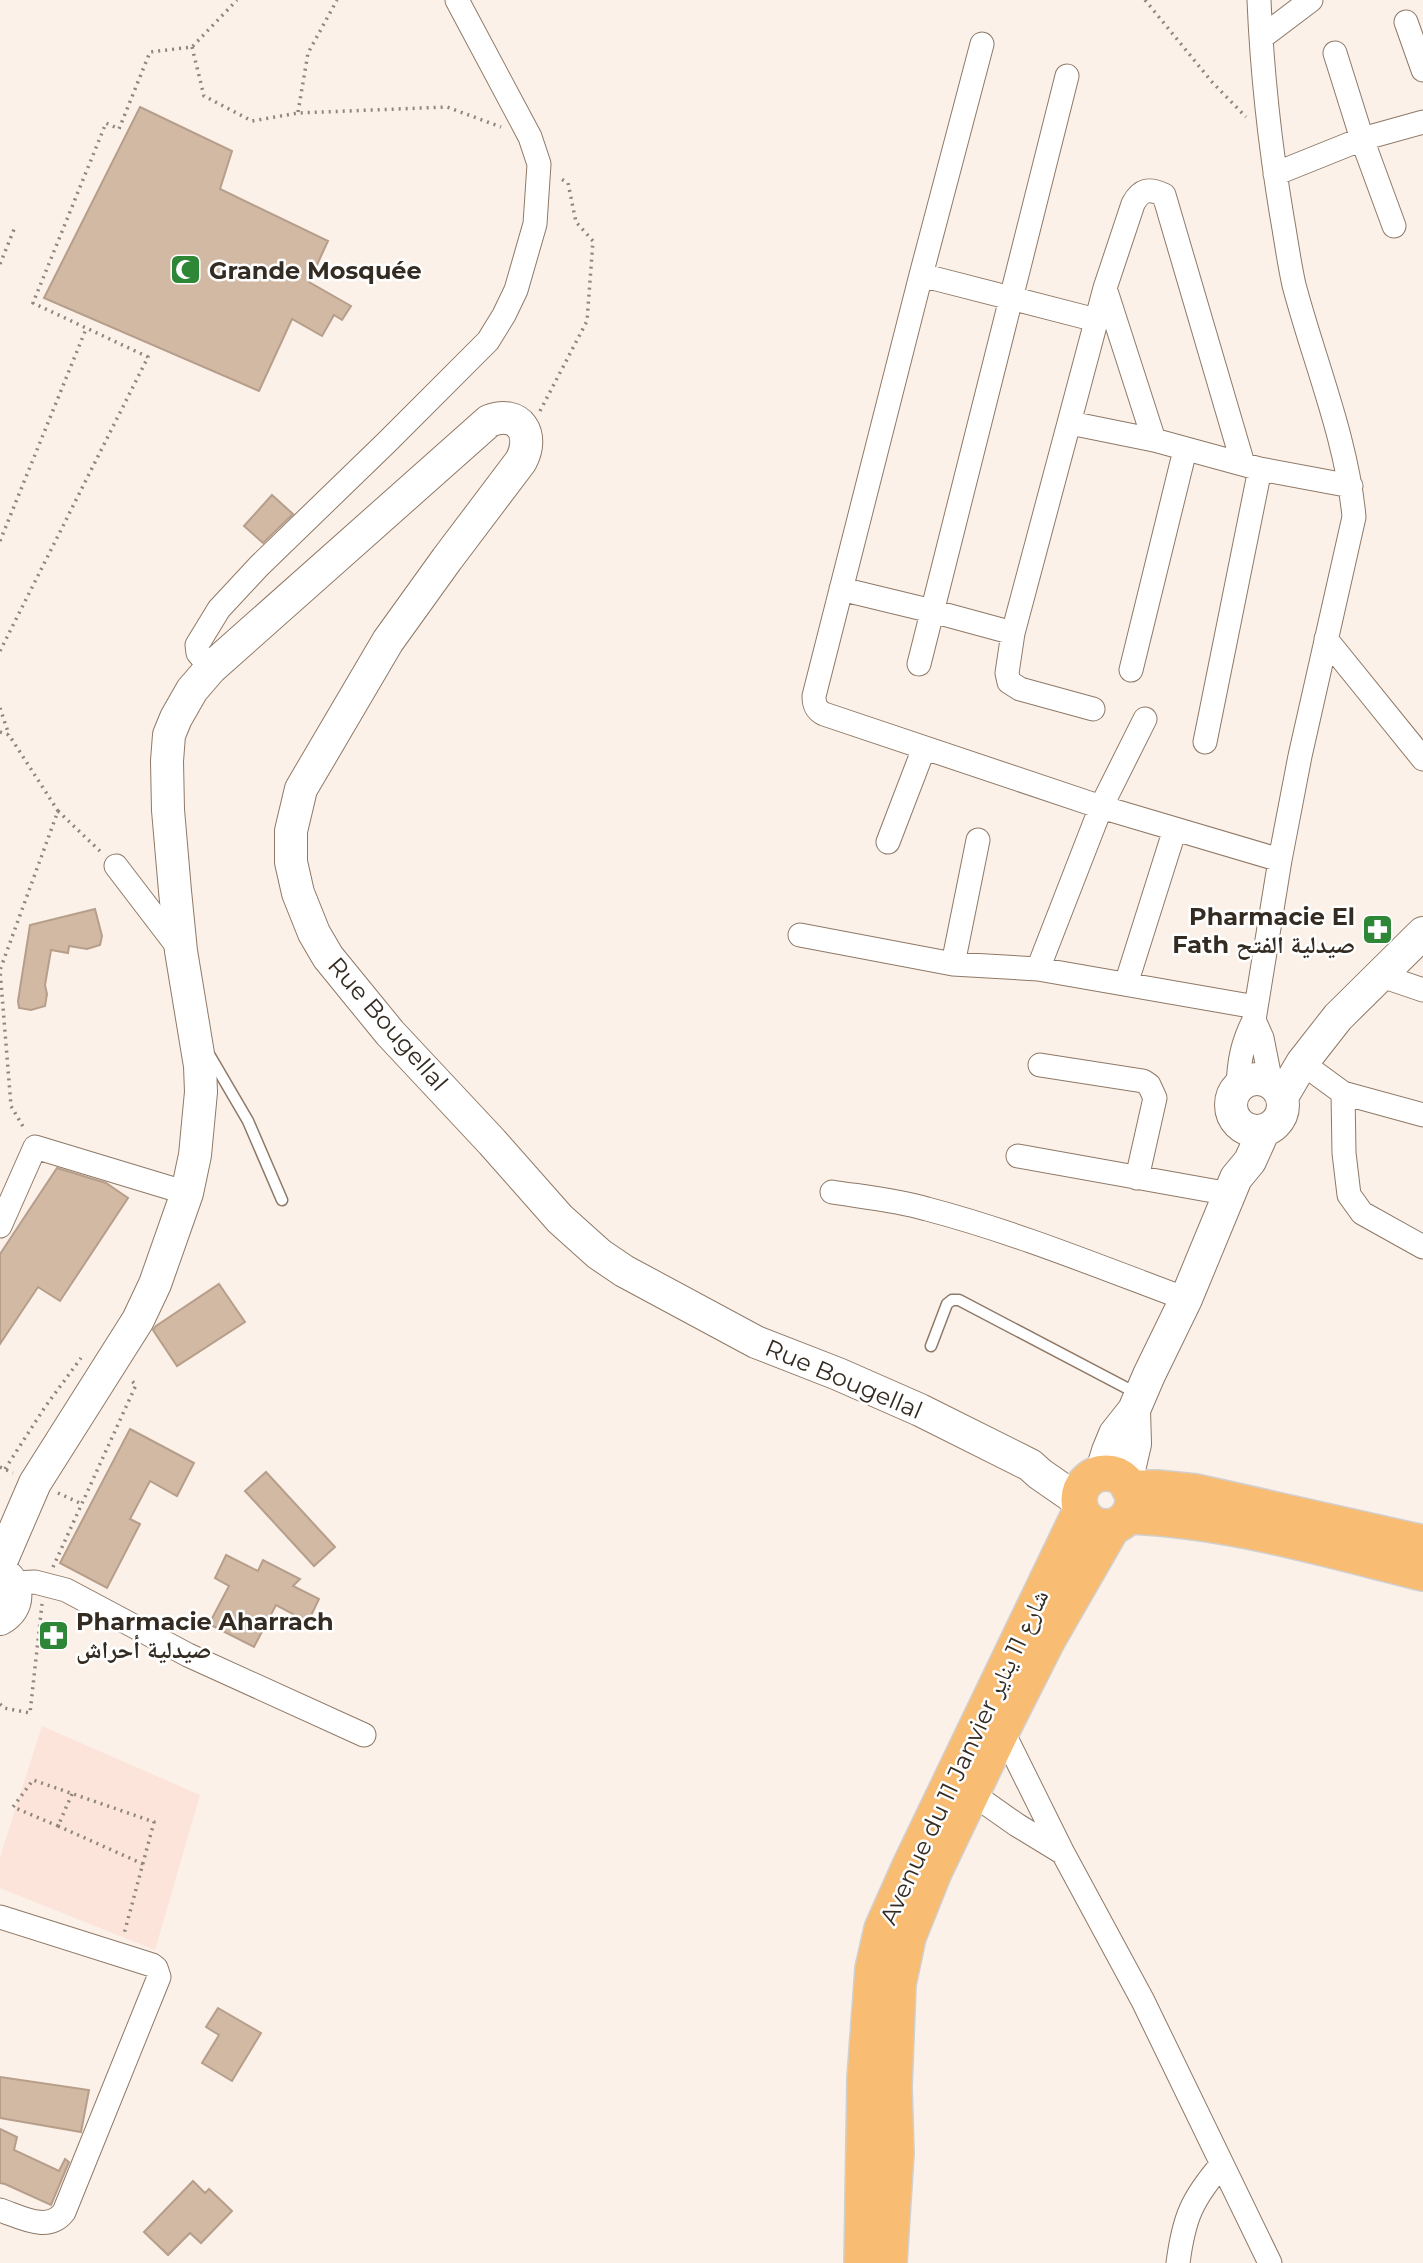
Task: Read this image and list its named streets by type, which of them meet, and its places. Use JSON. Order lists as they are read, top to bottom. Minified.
{"streets":{"main road":["Avenue du 11 Janvier شارع 11 يناير"],"street":["Rue Bougellal"]},"crossings":[["Rue Bougellal","Avenue du 11 Janvier شارع 11 يناير"]],"places":{"mosque":["Grande Mosquée"],"pharmacy":["Pharmacie El Fath صيدلية الفتح","Pharmacie Aharrach صيدلية أحراش"]}}
